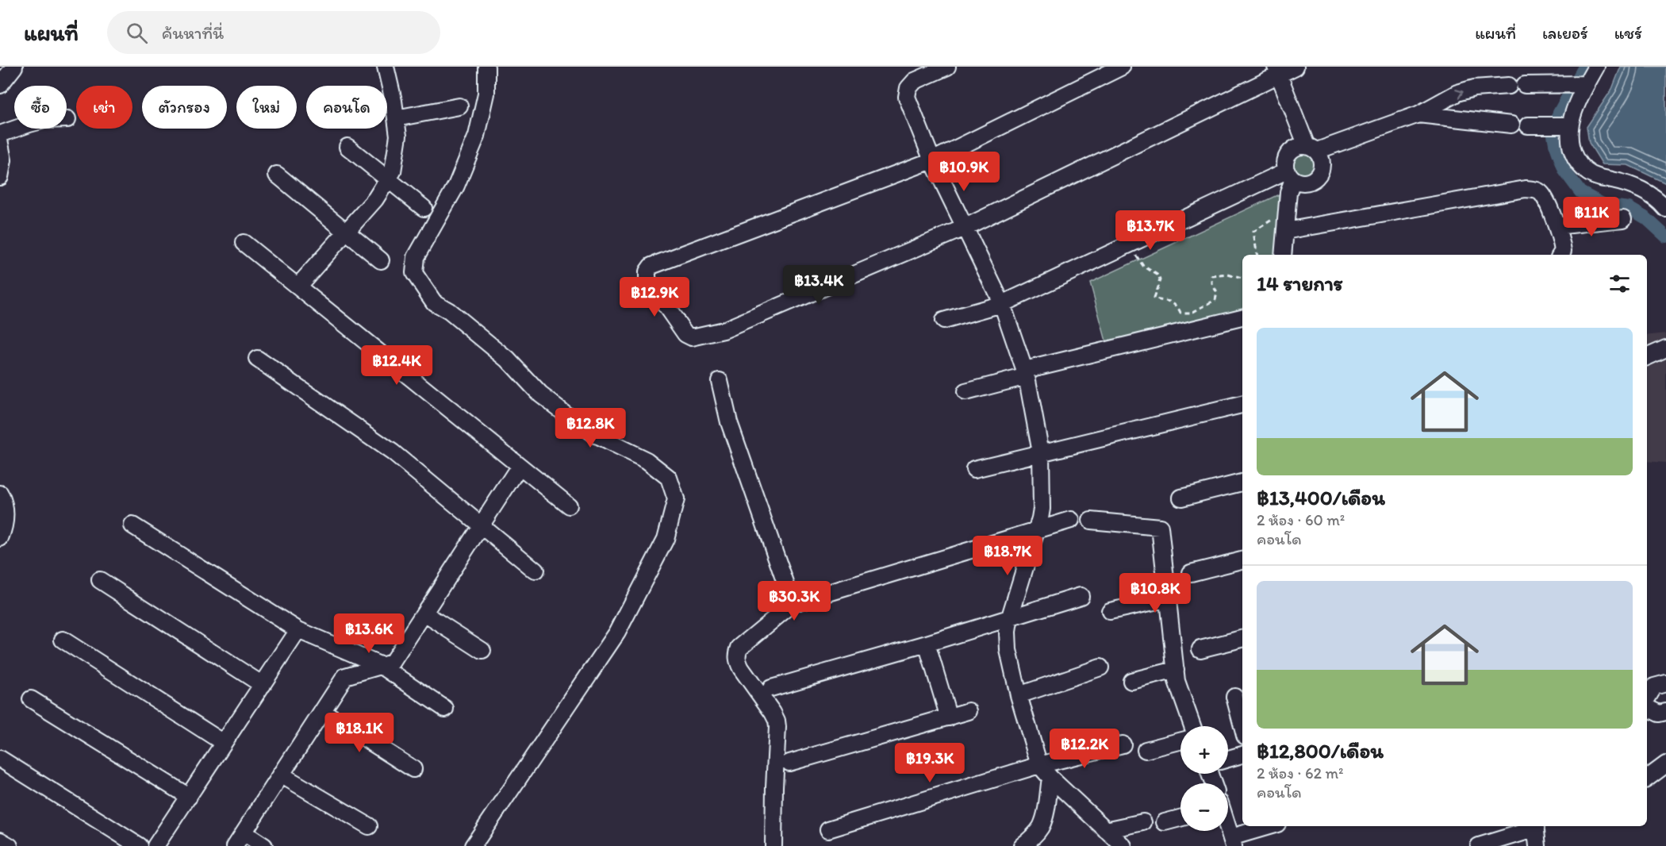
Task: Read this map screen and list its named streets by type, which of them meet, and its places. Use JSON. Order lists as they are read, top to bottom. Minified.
{"page":{"header":"แผนที่","search":"ค้นหาที่นี่","nav":["แผนที่","เลเยอร์","แชร์"],"chip":["ซื้อ","เช่า","ตัวกรอง","ใหม่","คอนโด"],"price":["฿10.9K","฿11K","฿13.7K","฿13.4K","฿12.9K","฿12.4K","฿12.8K","฿18.7K","฿10.8K","฿30.3K","฿13.6K","฿18.1K","฿12.2K","฿19.3K"],"heading":"14 รายการ","list":[{"name":"฿13,400/เดือน","note":"2 ห้อง · 60 m² · คอนโด"},{"name":"฿12,800/เดือน","note":"2 ห้อง · 62 m² · คอนโด"}],"map_buttons":["+","−"]}}
